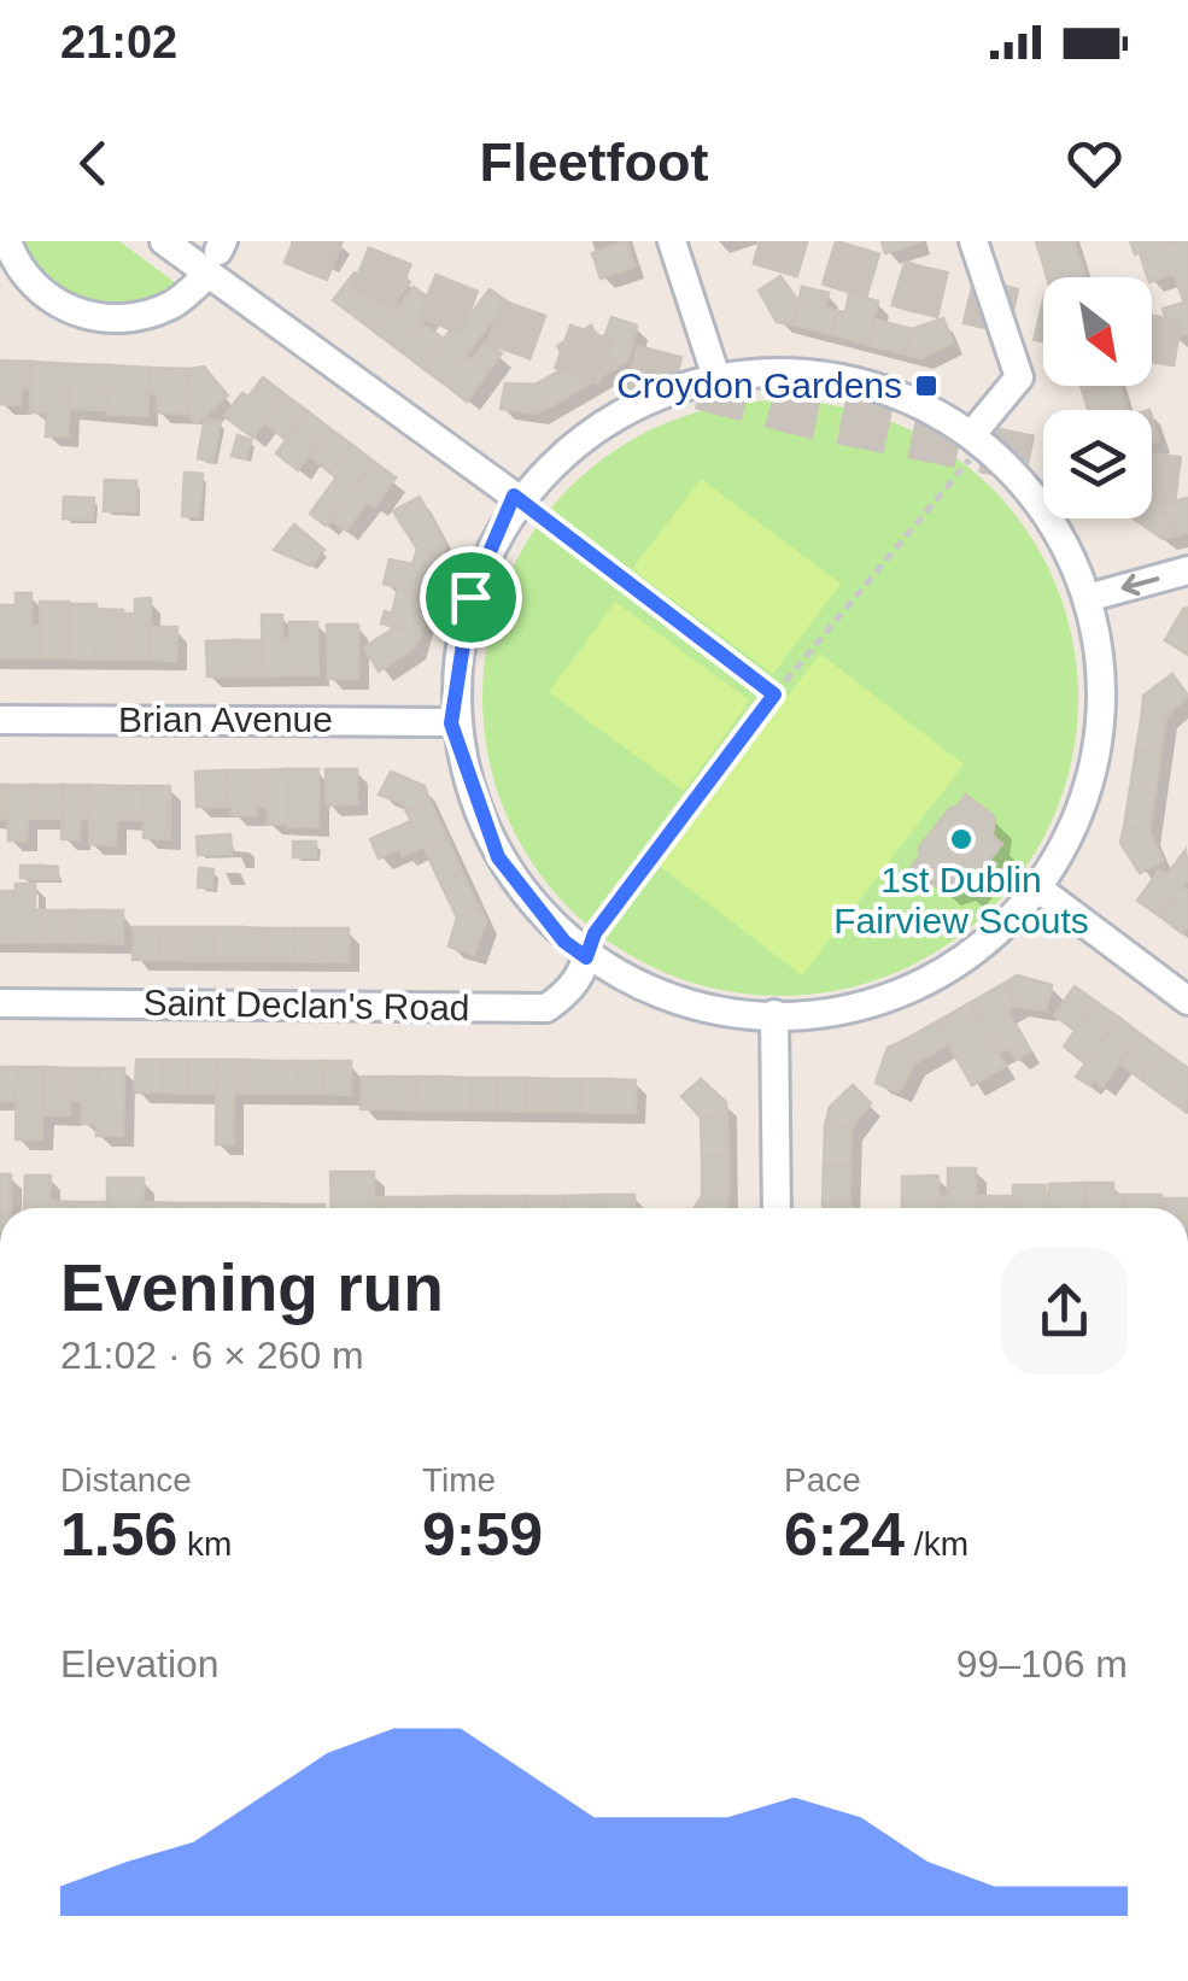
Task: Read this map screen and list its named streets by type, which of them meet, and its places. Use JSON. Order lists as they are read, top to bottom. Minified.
{"streets":{"street":["Brian Avenue","Saint Declan's Road"]},"places":{"transit":["Croydon Gardens"],"other":["1st Dublin Fairview Scouts"]},"north":"bottom right","page":{"status":"21:02","header":"Fleetfoot","heading":["Evening run","21:02 · 6 × 260 m"],"stats":[["Distance","1.56 km"],["Time","9:59"],["Pace","6:24 /km"]],"chart":["Elevation","99–106 m"]}}
